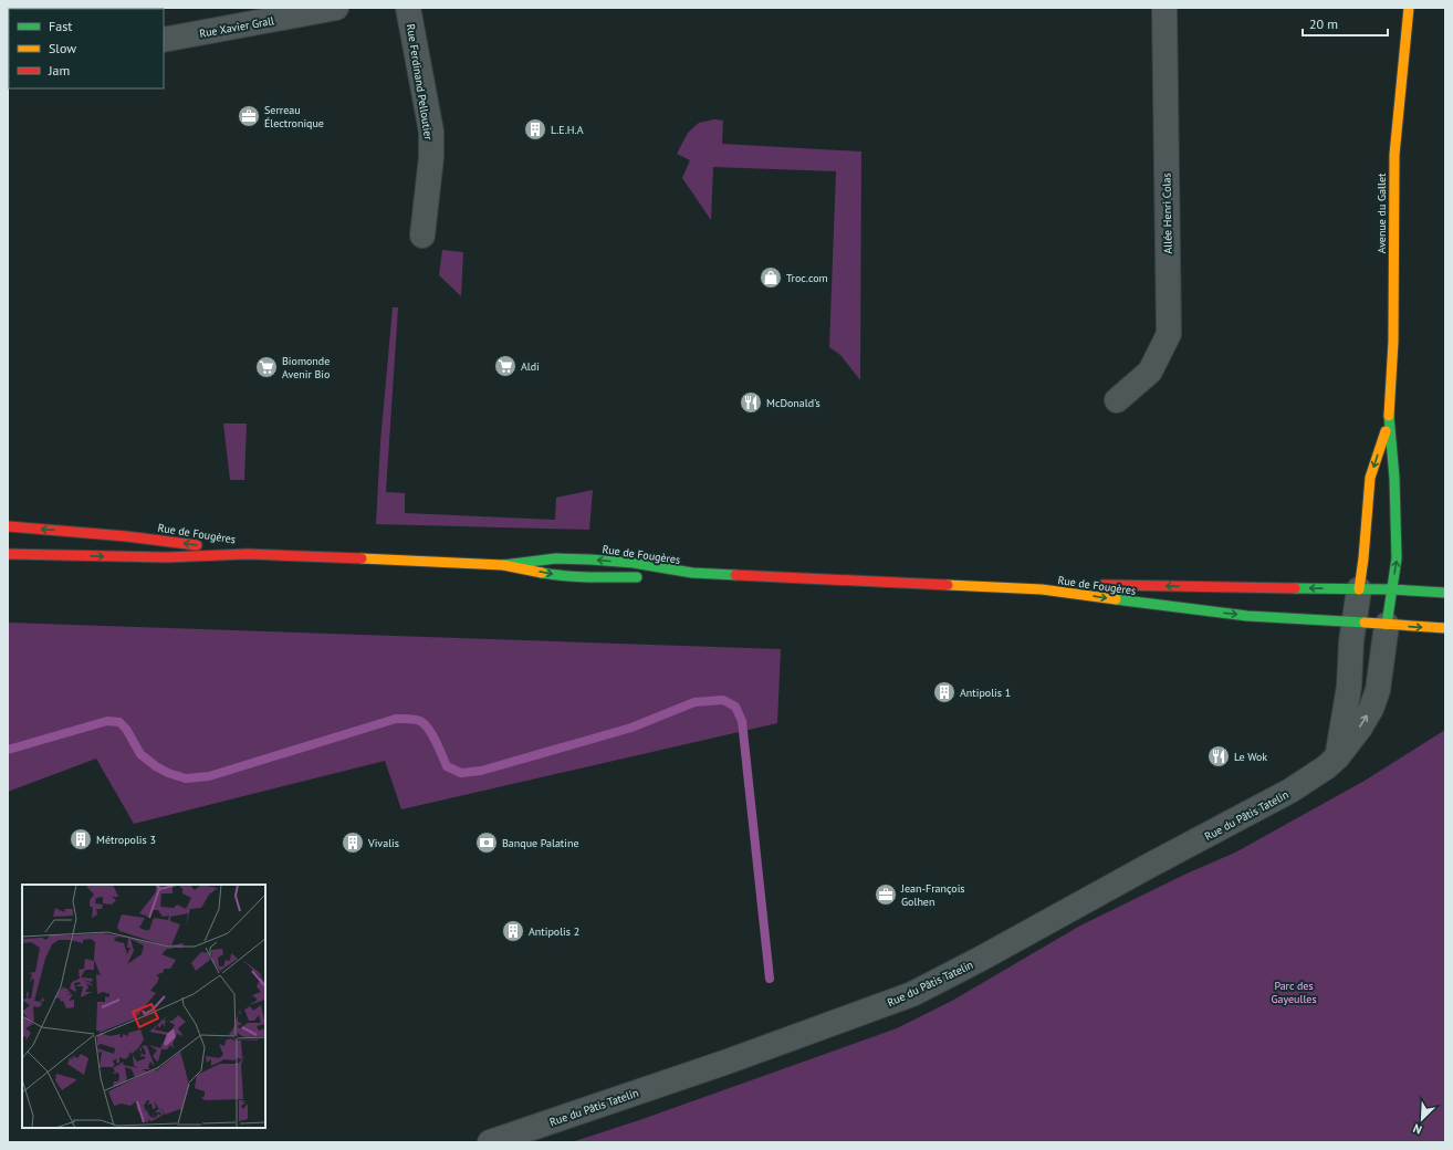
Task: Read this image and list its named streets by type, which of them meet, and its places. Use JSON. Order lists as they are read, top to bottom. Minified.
{"streets":{"main road":["Avenue du Gallet","Rue de Fougères"],"street":["Rue Xavier Grall","Rue Ferdinand Pelloutier","Allée Henri Colas","Rue du Pâtis Tatelin"]},"crossings":[["Avenue du Gallet","Rue de Fougères"],["Avenue du Gallet","Rue du Pâtis Tatelin"],["Rue de Fougères","Rue du Pâtis Tatelin"]],"parks":["Parc des Gayeulles"],"places":{"office":["Serreau Électronique","Jean-François Golhen"],"building":["L.E.H.A","Antipolis 1","Métropolis 3","Vivalis","Antipolis 2"],"shop":["Troc.com"],"supermarket":["Aldi","Biomonde Avenir Bio"],"restaurant":["McDonald's","Le Wok"],"bank":["Banque Palatine"]},"legend":["Fast","Slow","Jam"],"scale_bar":"20 m","north":"bottom left"}
